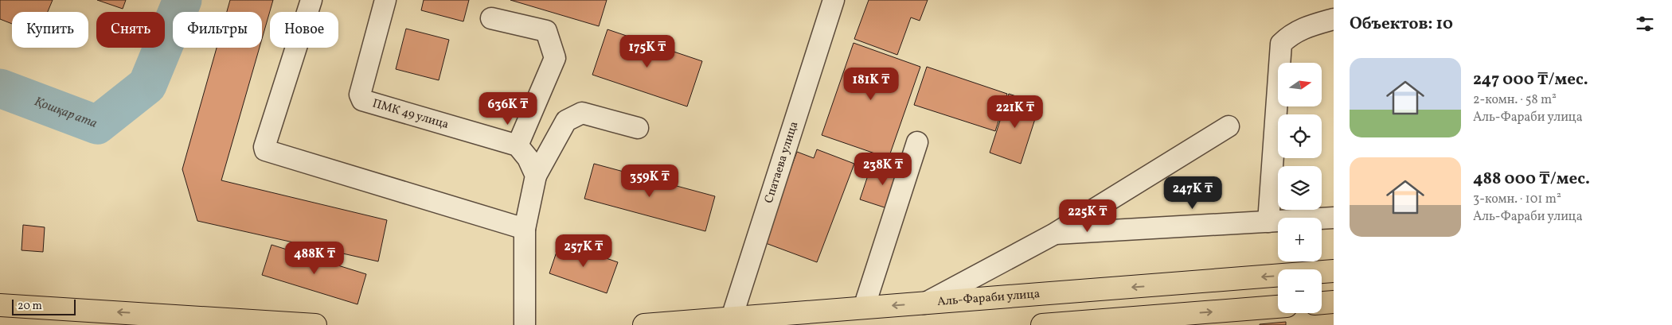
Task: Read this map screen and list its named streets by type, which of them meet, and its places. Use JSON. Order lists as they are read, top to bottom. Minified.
{"streets":{"main road":["Аль-Фараби улица"],"street":["ПМК 49 улица","Спатаева улица"]},"crossings":[["Спатаева улица","Аль-Фараби улица"]],"water":["Қошқар ата"],"scale_bar":"20 m","north":"right","page":{"heading":"Объектов: 10","chip":["Купить","Снять","Фильтры","Новое"],"price":["175K ₸","181K ₸","636K ₸","221K ₸","238K ₸","359K ₸","247K ₸","225K ₸","257K ₸","488K ₸"],"list":[{"name":"247 000 ₸/мес.","note":"2-комн. · 58 m² · Аль-Фараби улица"},{"name":"488 000 ₸/мес.","note":"3-комн. · 101 m² · Аль-Фараби улица"}],"map_buttons":["+","−"],"scale":"20 m"}}
